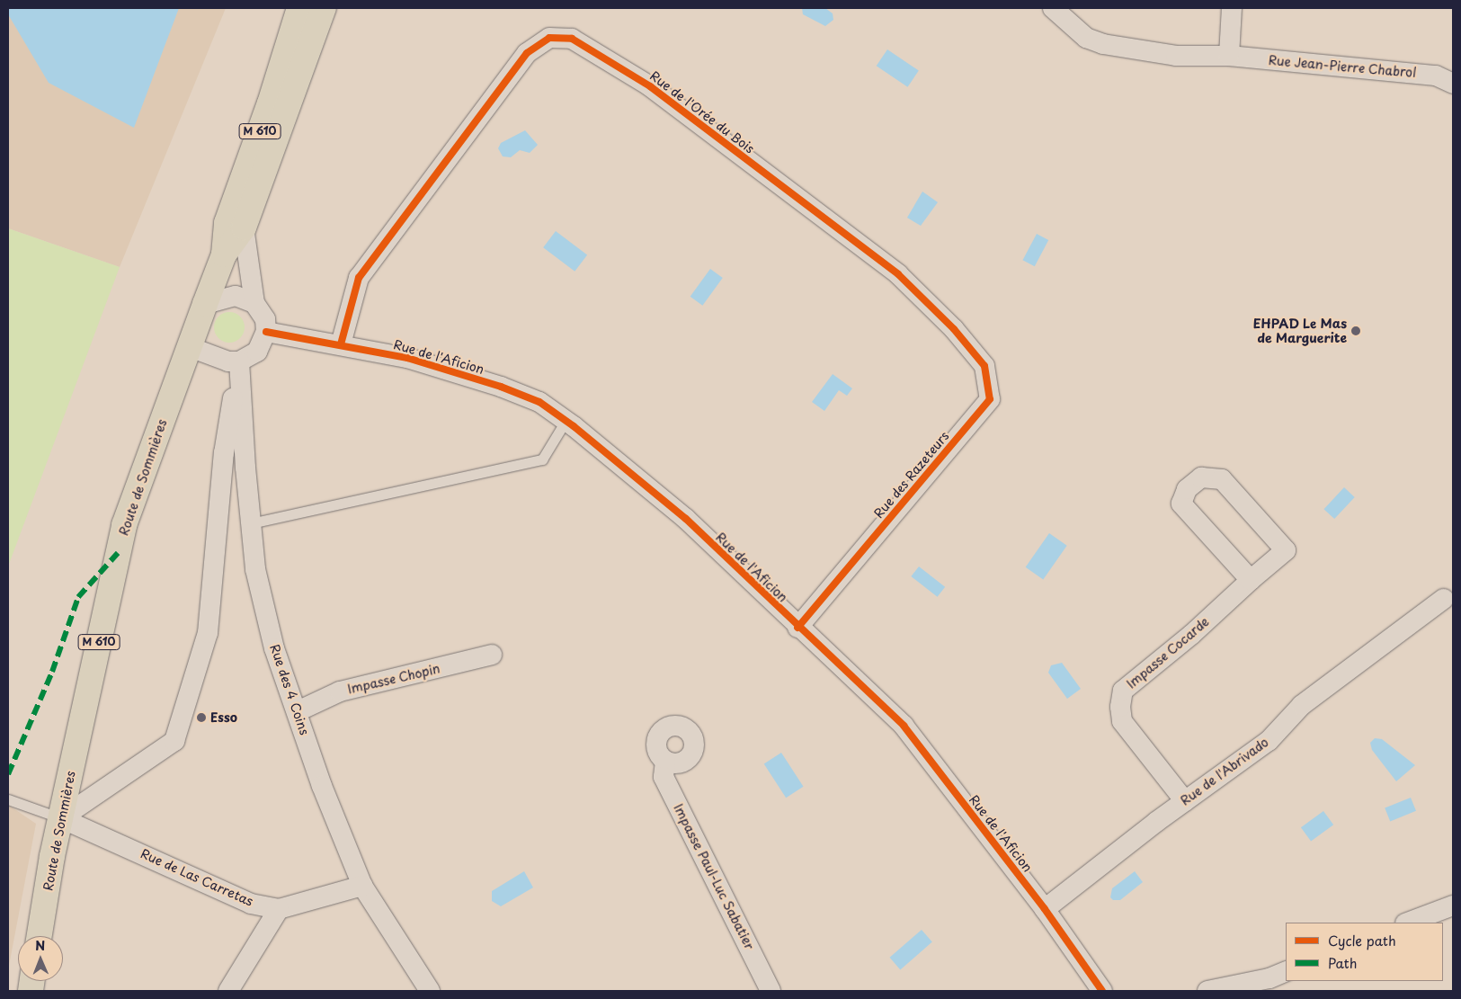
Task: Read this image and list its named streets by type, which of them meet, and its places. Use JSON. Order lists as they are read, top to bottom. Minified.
{"streets":{"main road":["M 610","Route de Sommières"],"street":["Rue Jean-Pierre Chabrol","Rue de l'Orée du Bois","Rue de l'Aficion","Rue des Razeteurs","Impasse Cocarde","Impasse Chopin","Rue des 4 Coins","Rue de l'Abrivado","Impasse Paul-Luc Sabatier","Rue de Las Carretas"]},"crossings":[["Rue de l'Orée du Bois","Rue de l'Aficion"],["Rue de l'Orée du Bois","Rue des Razeteurs"],["M 610","Route de Sommières"],["Rue de l'Aficion","Rue des Razeteurs"],["Rue de l'Aficion","Route de Sommières"],["Rue de l'Aficion","Rue des 4 Coins"],["Rue de l'Aficion","Rue de l'Abrivado"],["Route de Sommières","Rue des 4 Coins"],["Route de Sommières","Rue de Las Carretas"],["Impasse Cocarde","Rue de l'Abrivado"],["Impasse Chopin","Rue des 4 Coins"],["Rue des 4 Coins","Rue de Las Carretas"]],"places":["EHPAD Le Mas de Marguerite","Esso"],"legend":["Cycle path","Path"],"north":"top"}
